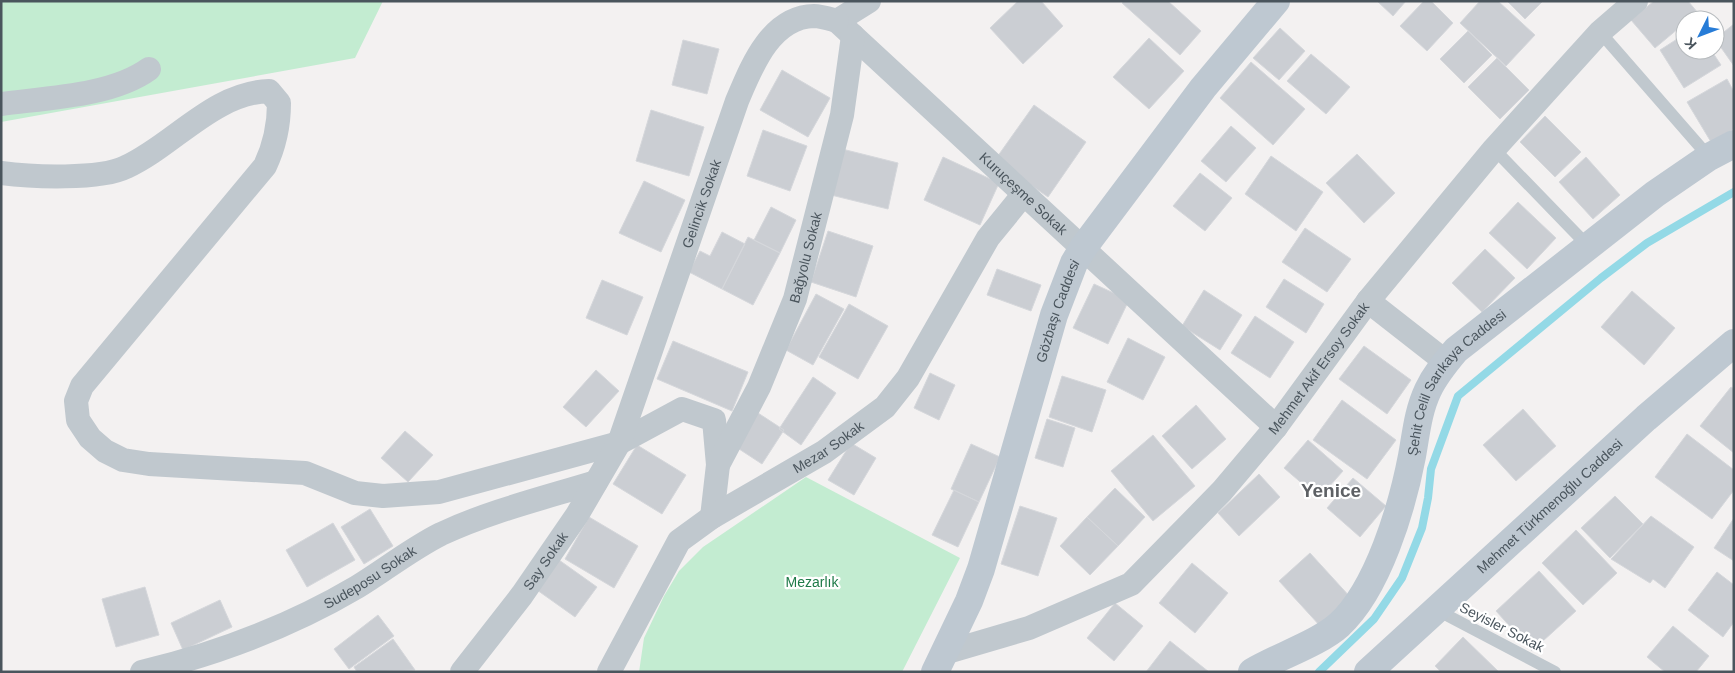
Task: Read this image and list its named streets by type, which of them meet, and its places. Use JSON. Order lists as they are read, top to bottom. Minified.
{"streets":{"street":["Kuruçeşme Sokak","Gelincik Sokak","Bağyolu Sokak","Gözbaşı Caddesi","Mehmet Akif Ersoy Sokak","Şehit Celil Sarıkaya Caddesi","Mezar Sokak","Mehmet Türkmenoğlu Caddesi","Say Sokak","Sudeposu Sokak"],"lane":["Seyisler Sokak"]},"crossings":[["Kuruçeşme Sokak","Gelincik Sokak"],["Kuruçeşme Sokak","Bağyolu Sokak"],["Kuruçeşme Sokak","Gözbaşı Caddesi"],["Kuruçeşme Sokak","Mehmet Akif Ersoy Sokak"],["Kuruçeşme Sokak","Mezar Sokak"],["Gelincik Sokak","Bağyolu Sokak"],["Gelincik Sokak","Say Sokak"],["Gözbaşı Caddesi","Mehmet Akif Ersoy Sokak"],["Mehmet Türkmenoğlu Caddesi","Seyisler Sokak"],["Say Sokak","Sudeposu Sokak"]],"districts":["Yenice"],"parks":["Mezarlık"],"north":"bottom left"}
